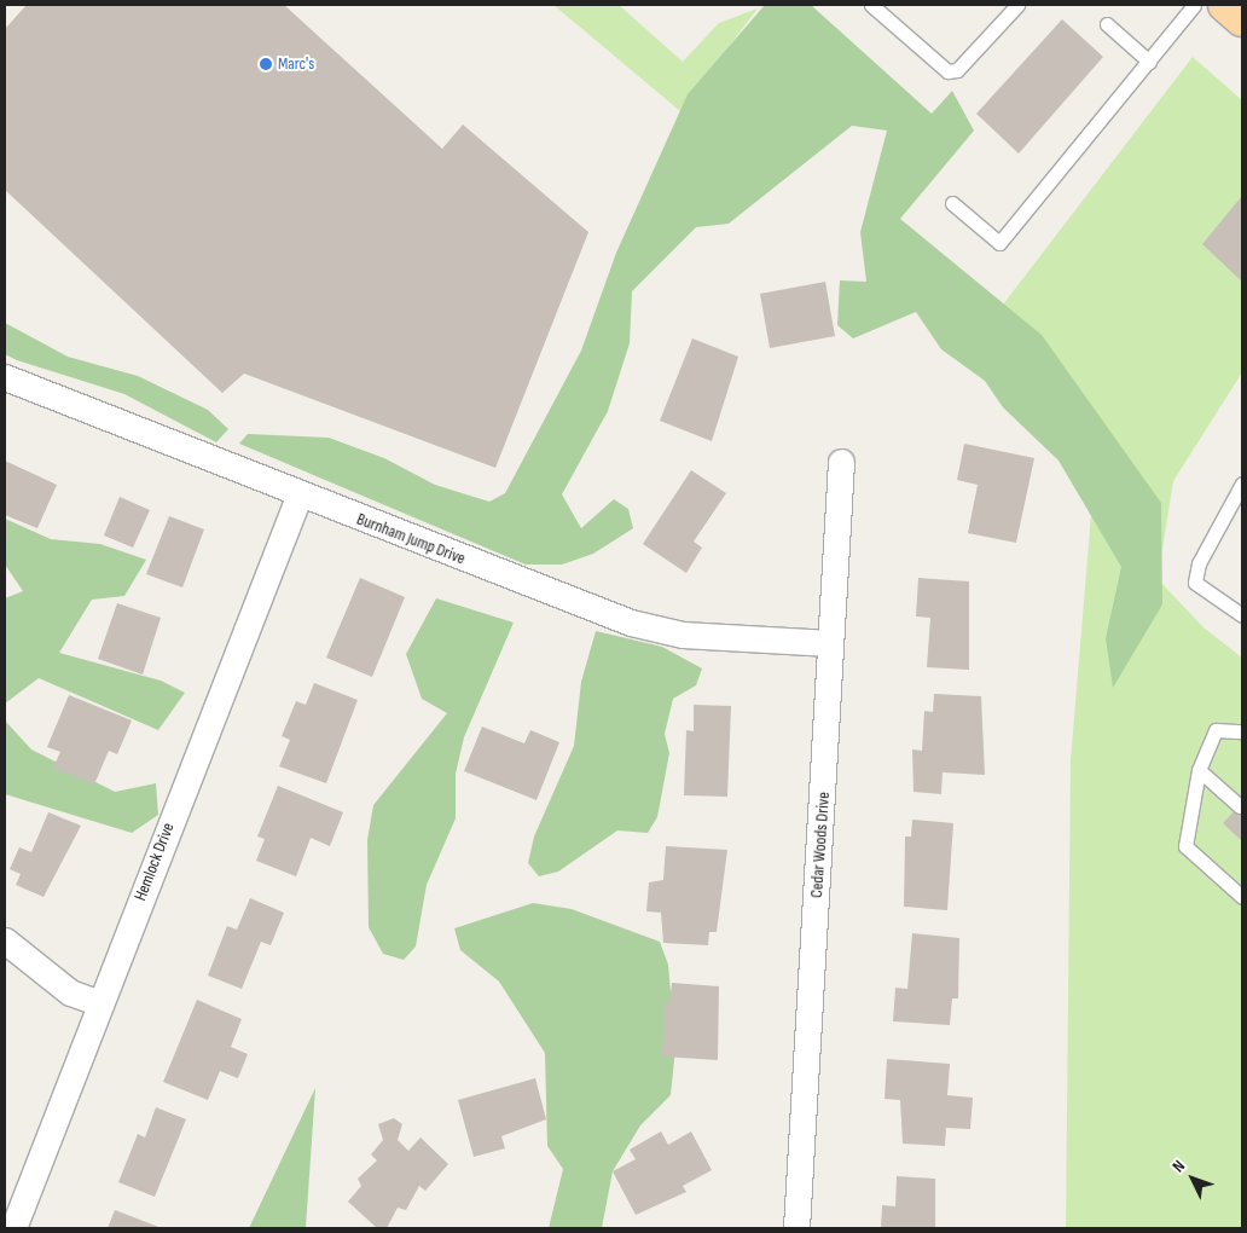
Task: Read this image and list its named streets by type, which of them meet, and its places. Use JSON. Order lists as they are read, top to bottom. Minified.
{"streets":{"street":["Burnham Jump Drive","Cedar Woods Drive","Hemlock Drive"]},"crossings":[["Burnham Jump Drive","Cedar Woods Drive"],["Burnham Jump Drive","Hemlock Drive"]],"places":["Marc's"],"north":"top left"}
